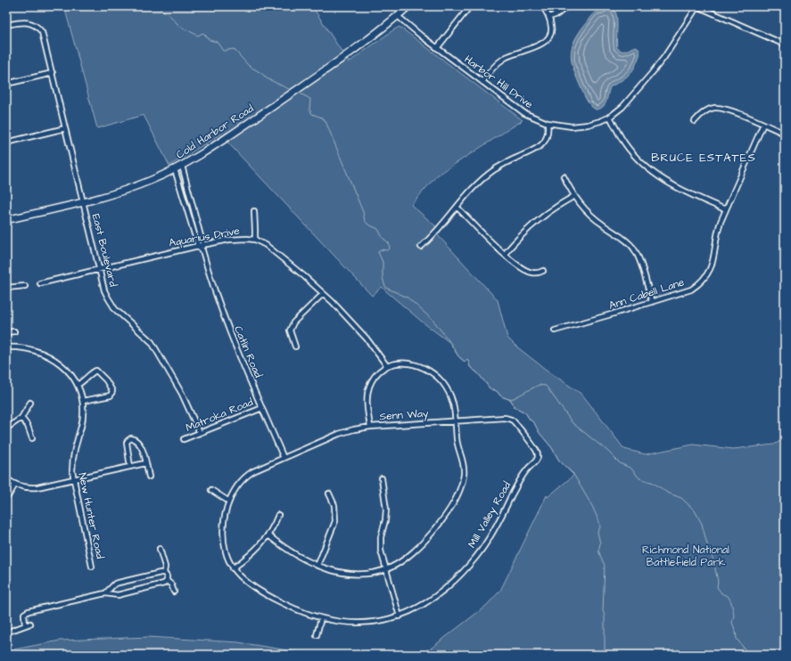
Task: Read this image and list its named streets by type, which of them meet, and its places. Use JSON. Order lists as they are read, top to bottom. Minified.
{"streets":{"main road":["Cold Harbor Road"],"street":["Harbor Hill Drive","Aquarius Drive","East Boulevard","Ann Cabell Lane","Catlin Road","Matroka Road","Senn Way","Mill Valley Road","New Hunter Road"]},"crossings":[["Harbor Hill Drive","Cold Harbor Road"],["Cold Harbor Road","East Boulevard"],["Cold Harbor Road","Catlin Road"],["Aquarius Drive","East Boulevard"],["Aquarius Drive","Catlin Road"],["East Boulevard","Matroka Road"],["Catlin Road","Matroka Road"],["Catlin Road","Senn Way"],["Catlin Road","Mill Valley Road"],["Senn Way","Mill Valley Road"]],"districts":["BRUCE ESTATES"],"parks":["Richmond National Battlefield Park"]}
